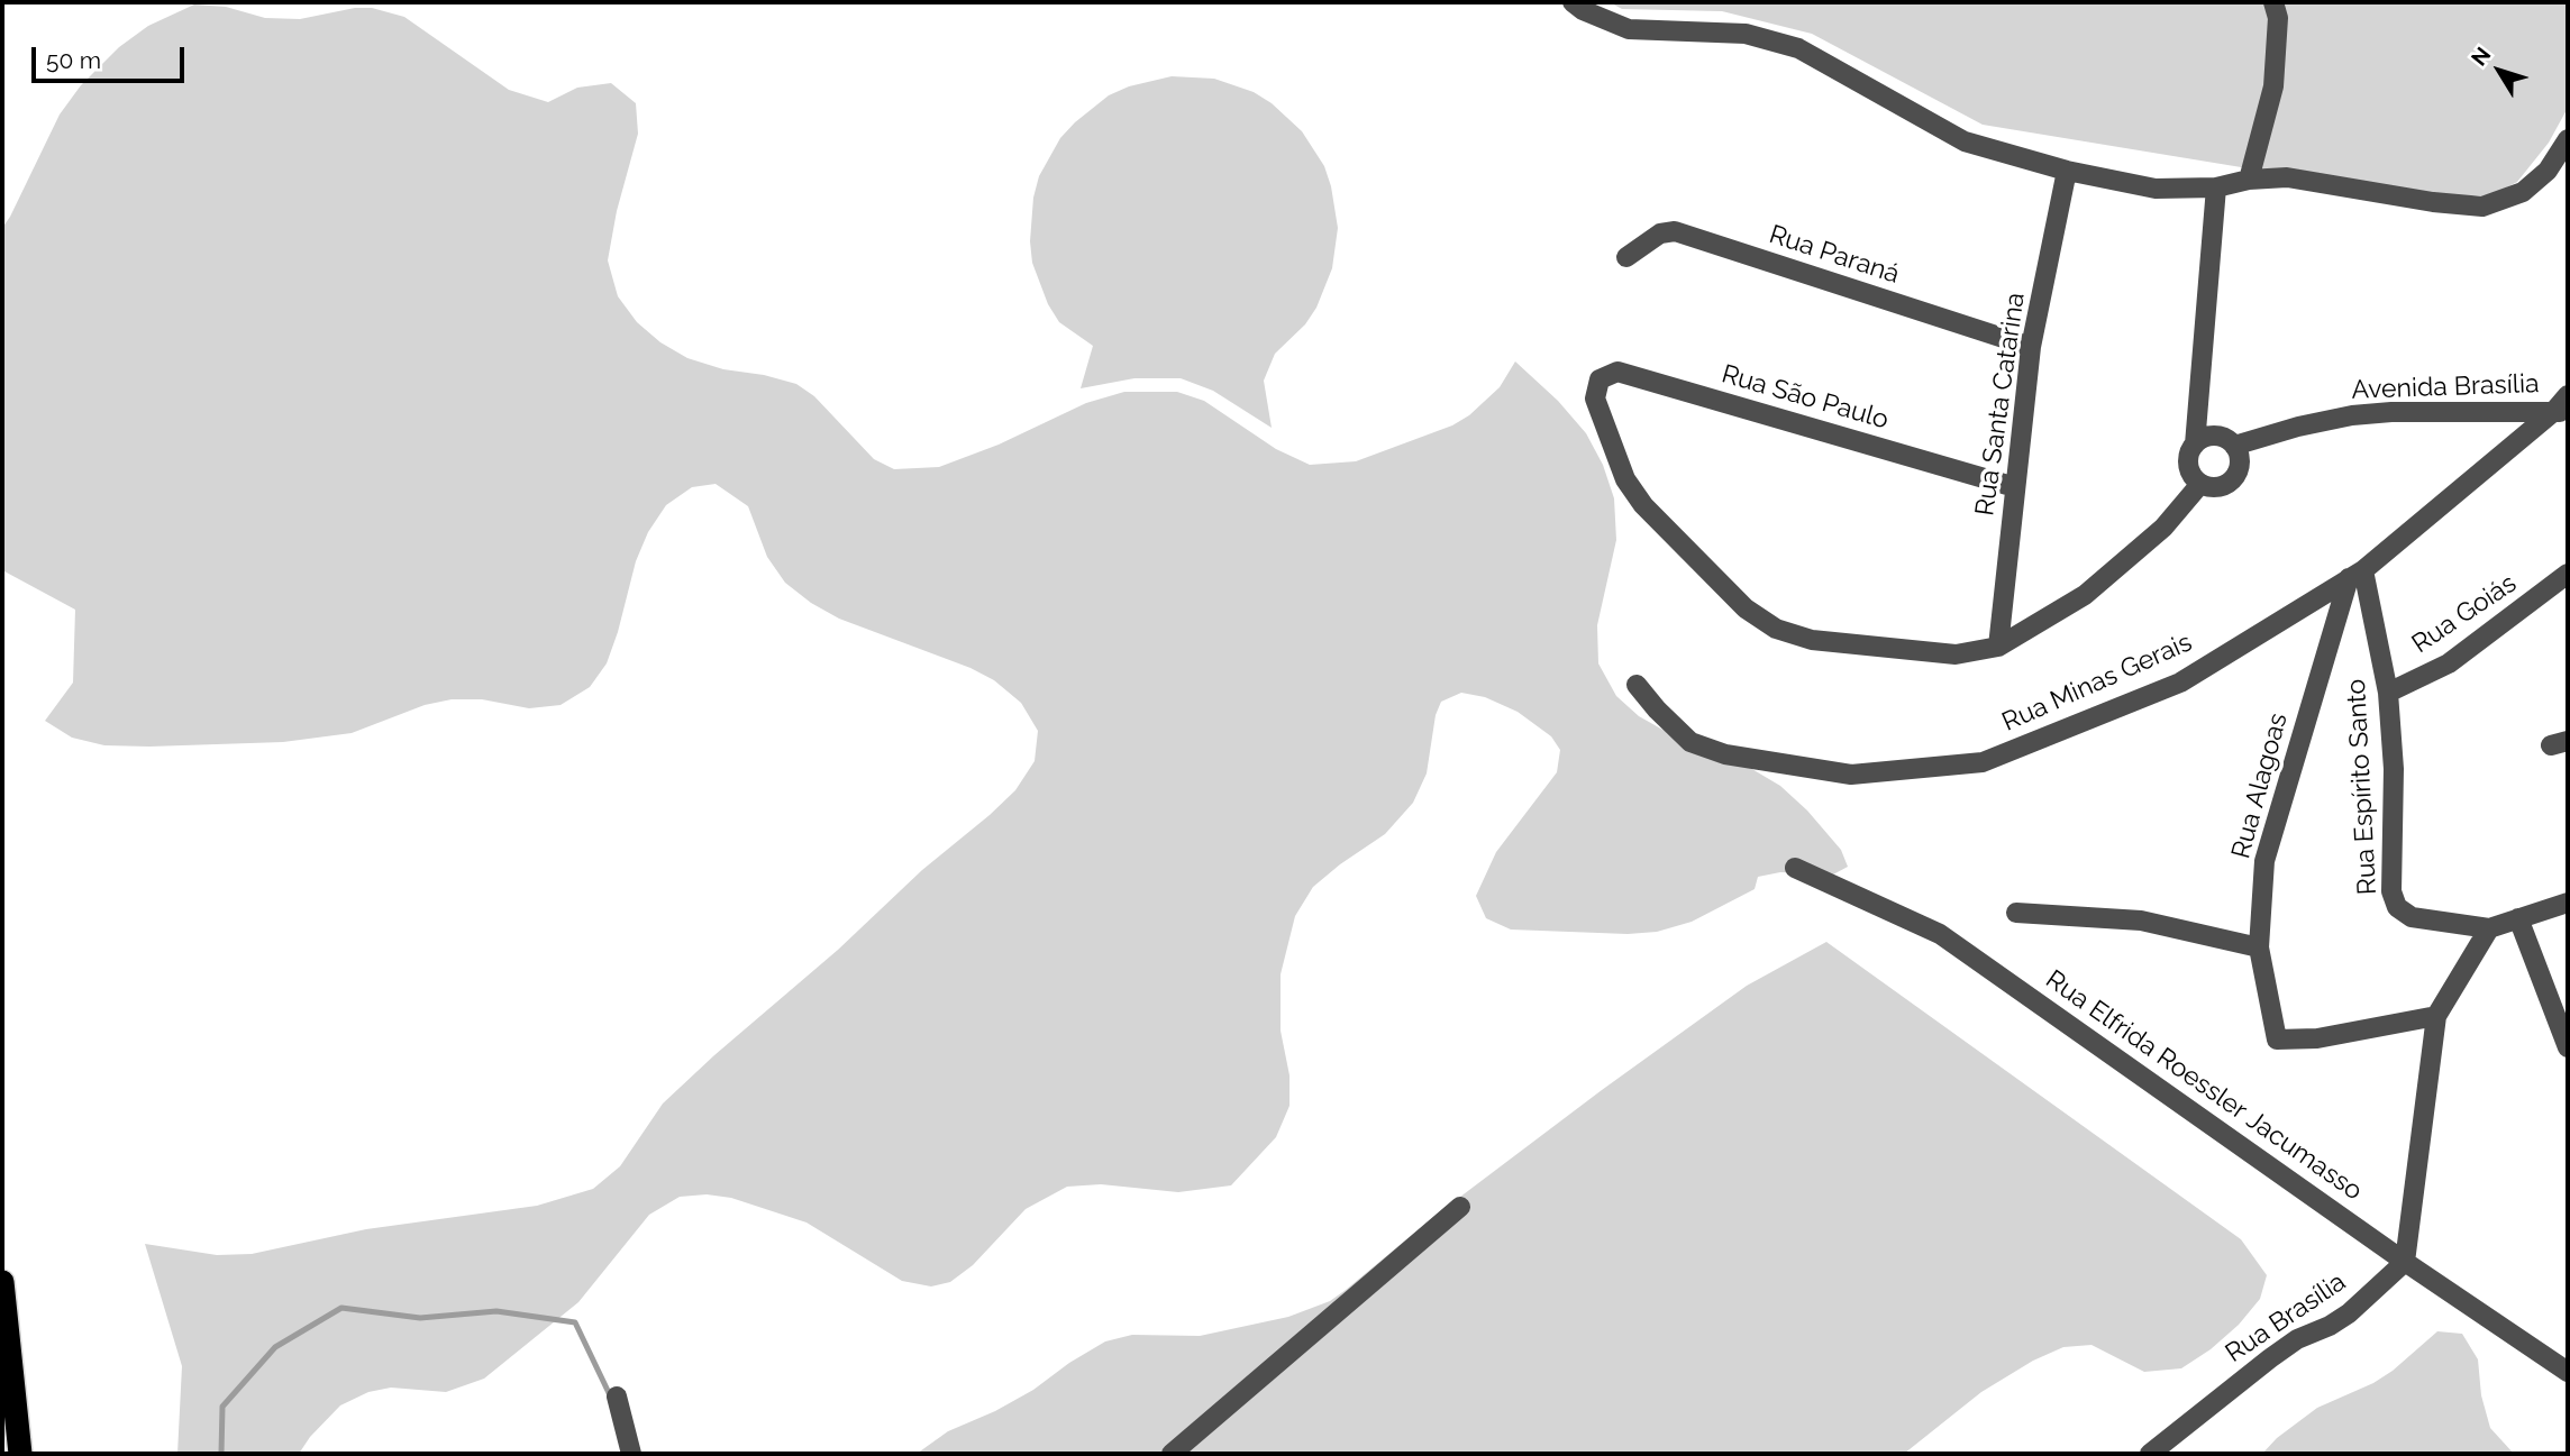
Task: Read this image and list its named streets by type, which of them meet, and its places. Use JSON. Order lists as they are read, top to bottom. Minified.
{"streets":{"street":["Rua Paraná","Avenida Brasília","Rua São Paulo","Rua Santa Catarina","Rua Goiás","Rua Minas Gerais","Rua Alagoas","Rua Espírito Santo","Rua Elfrida Roessler Jacumasso","Rua Brasília"]},"crossings":[["Rua Paraná","Rua Santa Catarina"],["Avenida Brasília","Rua Minas Gerais"],["Rua São Paulo","Rua Santa Catarina"],["Rua Goiás","Rua Espírito Santo"],["Rua Minas Gerais","Rua Alagoas"],["Rua Minas Gerais","Rua Espírito Santo"],["Rua Alagoas","Rua Espírito Santo"],["Rua Elfrida Roessler Jacumasso","Rua Brasília"]],"scale_bar":"50 m","north":"top left"}
